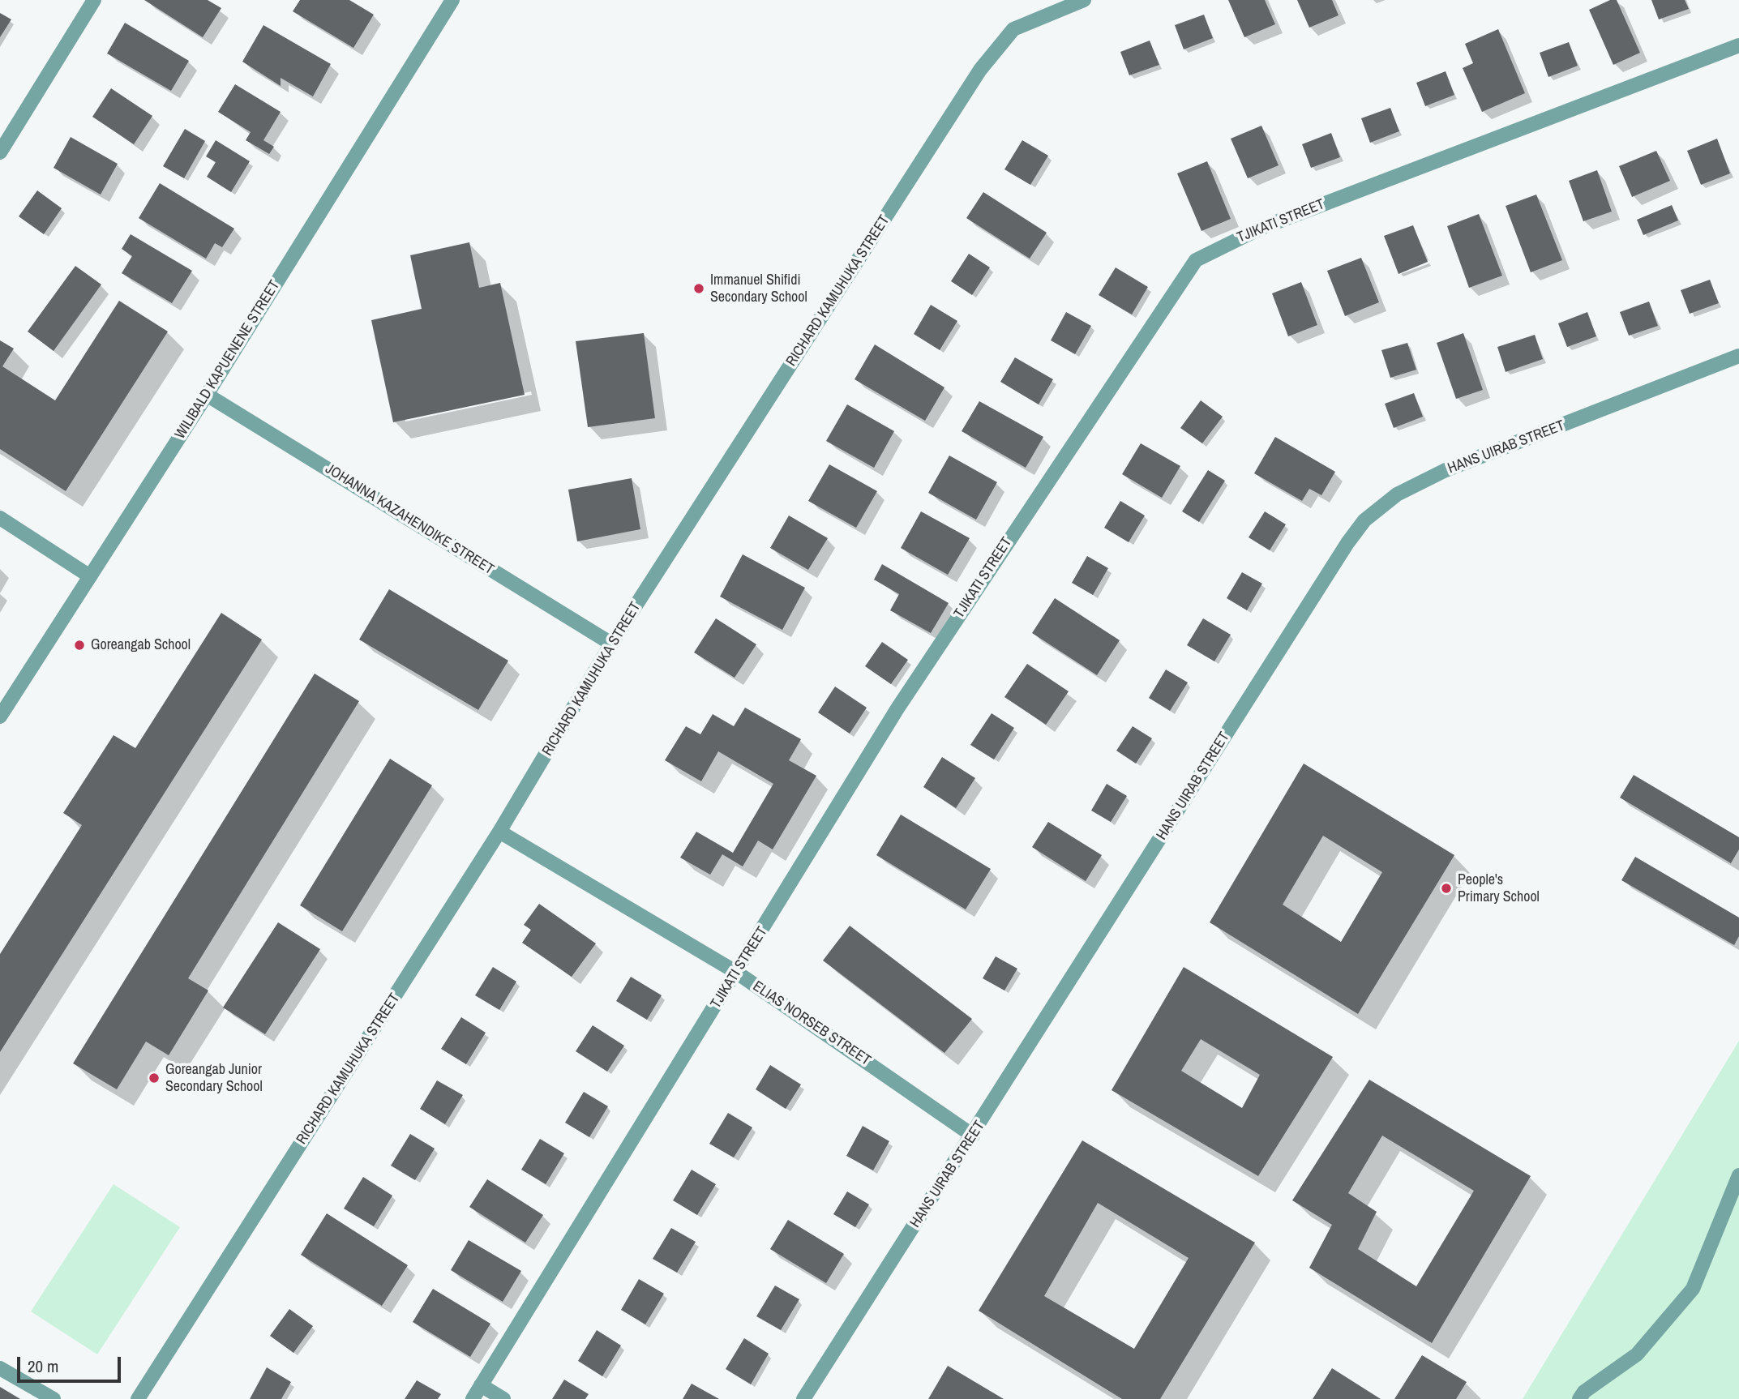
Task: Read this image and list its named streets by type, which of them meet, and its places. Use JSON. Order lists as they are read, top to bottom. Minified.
{"streets":{"street":["TJIKATI STREET","RICHARD KAMUHUKA STREET","WILIBALD KAPUENENE STREET","HANS UIRAB STREET","JOHANNA KAZAHENDIKE STREET","ELIAS NORSEB STREET"]},"crossings":[["TJIKATI STREET","ELIAS NORSEB STREET"],["RICHARD KAMUHUKA STREET","JOHANNA KAZAHENDIKE STREET"],["RICHARD KAMUHUKA STREET","ELIAS NORSEB STREET"],["WILIBALD KAPUENENE STREET","JOHANNA KAZAHENDIKE STREET"],["HANS UIRAB STREET","ELIAS NORSEB STREET"]],"places":["Immanuel Shifidi Secondary School","Goreangab School","People's Primary School","Goreangab Junior Secondary School"],"scale_bar":"20 m"}
